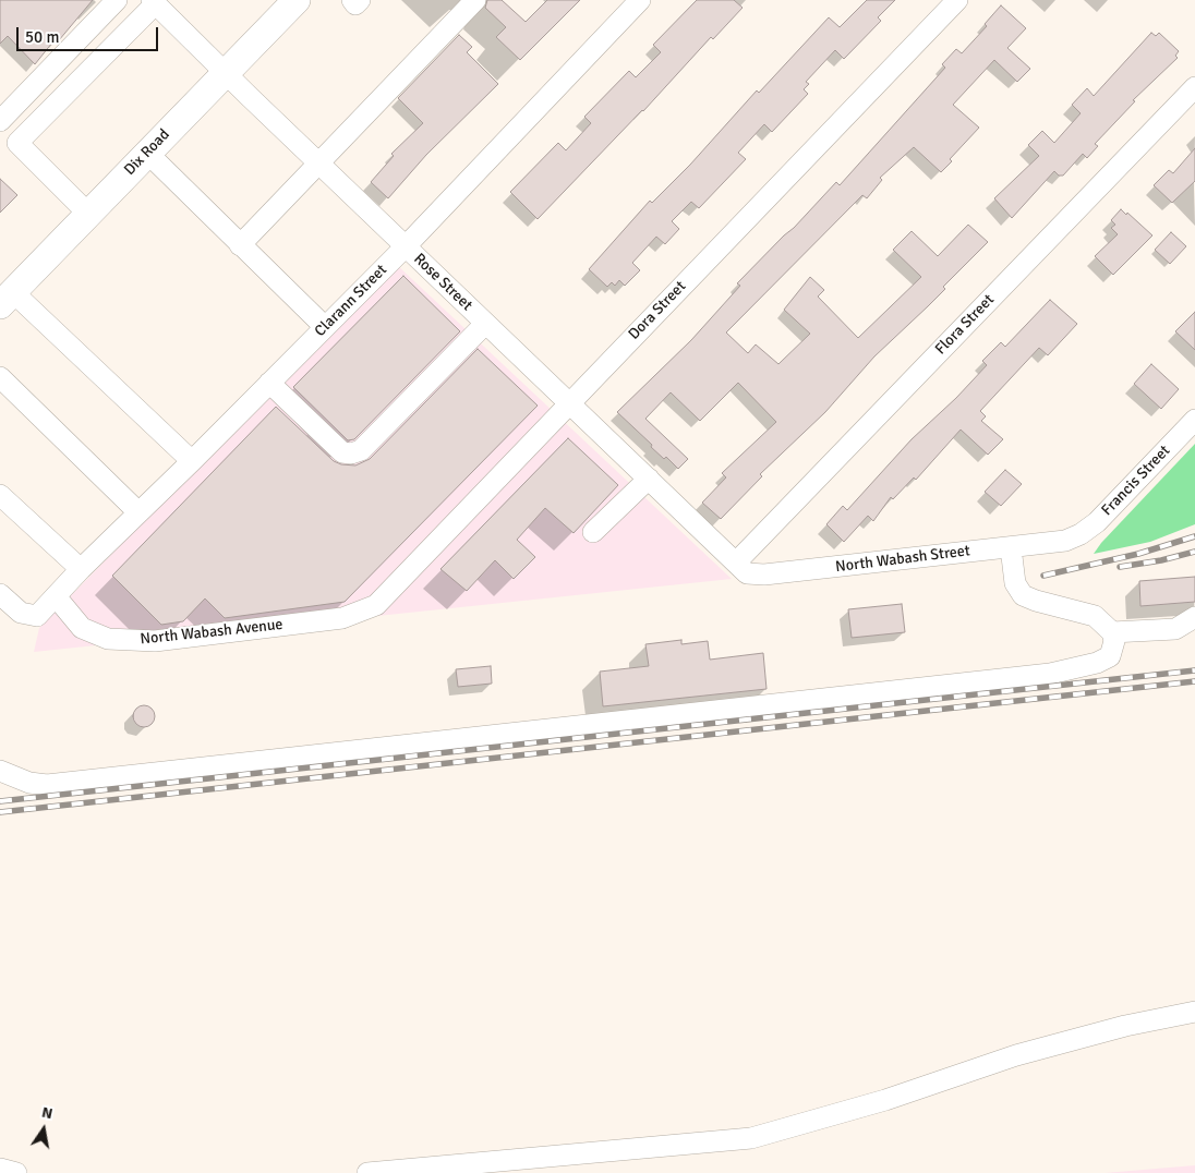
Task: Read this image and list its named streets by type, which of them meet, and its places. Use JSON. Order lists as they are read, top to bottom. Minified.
{"streets":{"main road":["Dix Road"],"street":["Rose Street","Clarann Street","Dora Street","Flora Street","Francis Street","North Wabash Street","North Wabash Avenue"]},"crossings":[["Dix Road","Rose Street"],["Rose Street","Clarann Street"],["Rose Street","Dora Street"],["Rose Street","Flora Street"],["Rose Street","North Wabash Street"],["Clarann Street","North Wabash Avenue"],["Dora Street","North Wabash Avenue"],["Flora Street","North Wabash Street"],["Francis Street","North Wabash Street"]],"scale_bar":"50 m","north":"top"}
